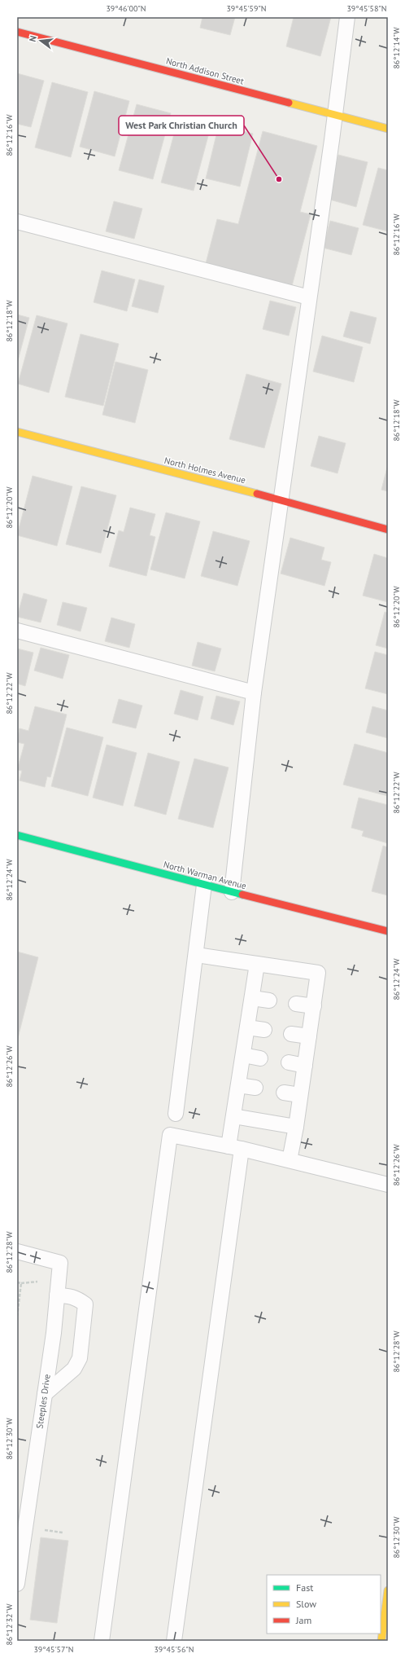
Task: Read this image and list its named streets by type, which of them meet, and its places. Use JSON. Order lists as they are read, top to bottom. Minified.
{"streets":{"street":["North Addison Street","North Holmes Avenue","North Warman Avenue"],"lane":["Steeples Drive"]},"places":["West Park Christian Church"],"legend":["Fast","Slow","Jam"],"north":"left","coordinates":["39°46'00\"N","39°45'59\"N","39°45'58\"N","86°12'14\"W","86°12'16\"W","86°12'18\"W","86°12'20\"W","86°12'22\"W","86°12'24\"W","86°12'26\"W","86°12'28\"W","86°12'30\"W","86°12'32\"W","39°45'57\"N","39°45'56\"N"]}
